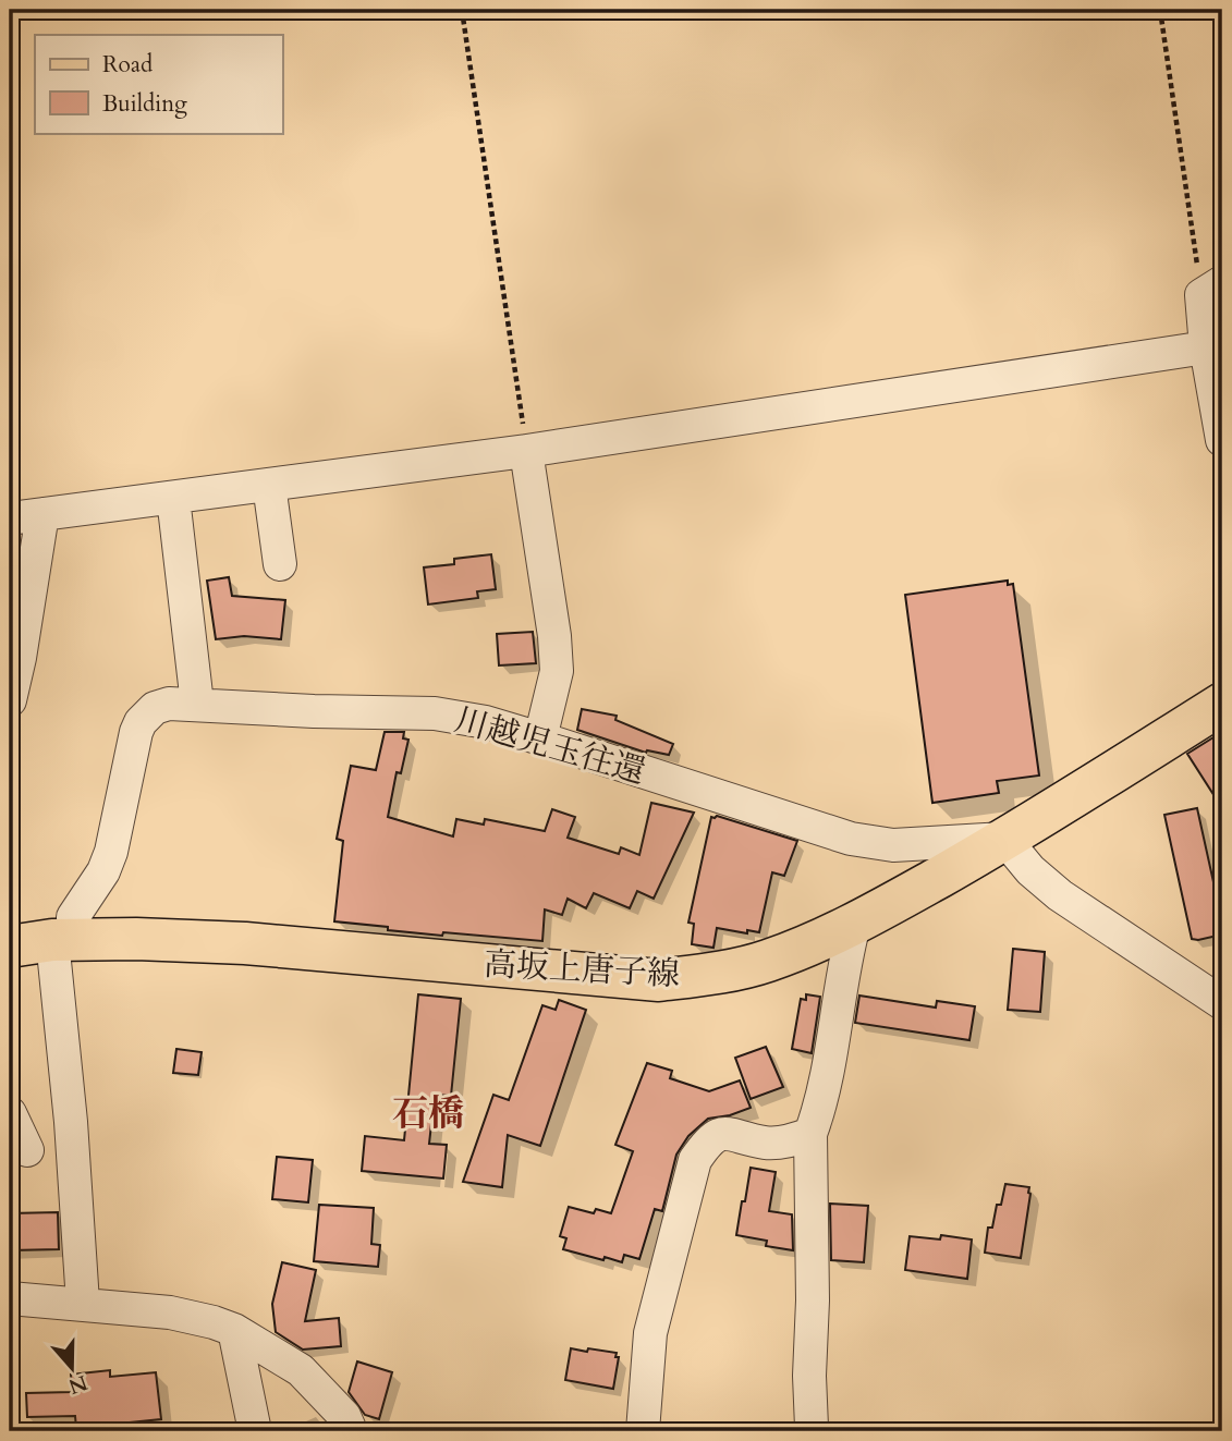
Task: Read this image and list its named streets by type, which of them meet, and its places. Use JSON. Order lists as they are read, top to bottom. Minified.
{"streets":{"main road":["高坂上唐子線"],"street":["川越児玉往還"]},"crossings":[["川越児玉往還","高坂上唐子線"]],"districts":["石橋"],"legend":["Road","Building"],"north":"bottom"}
